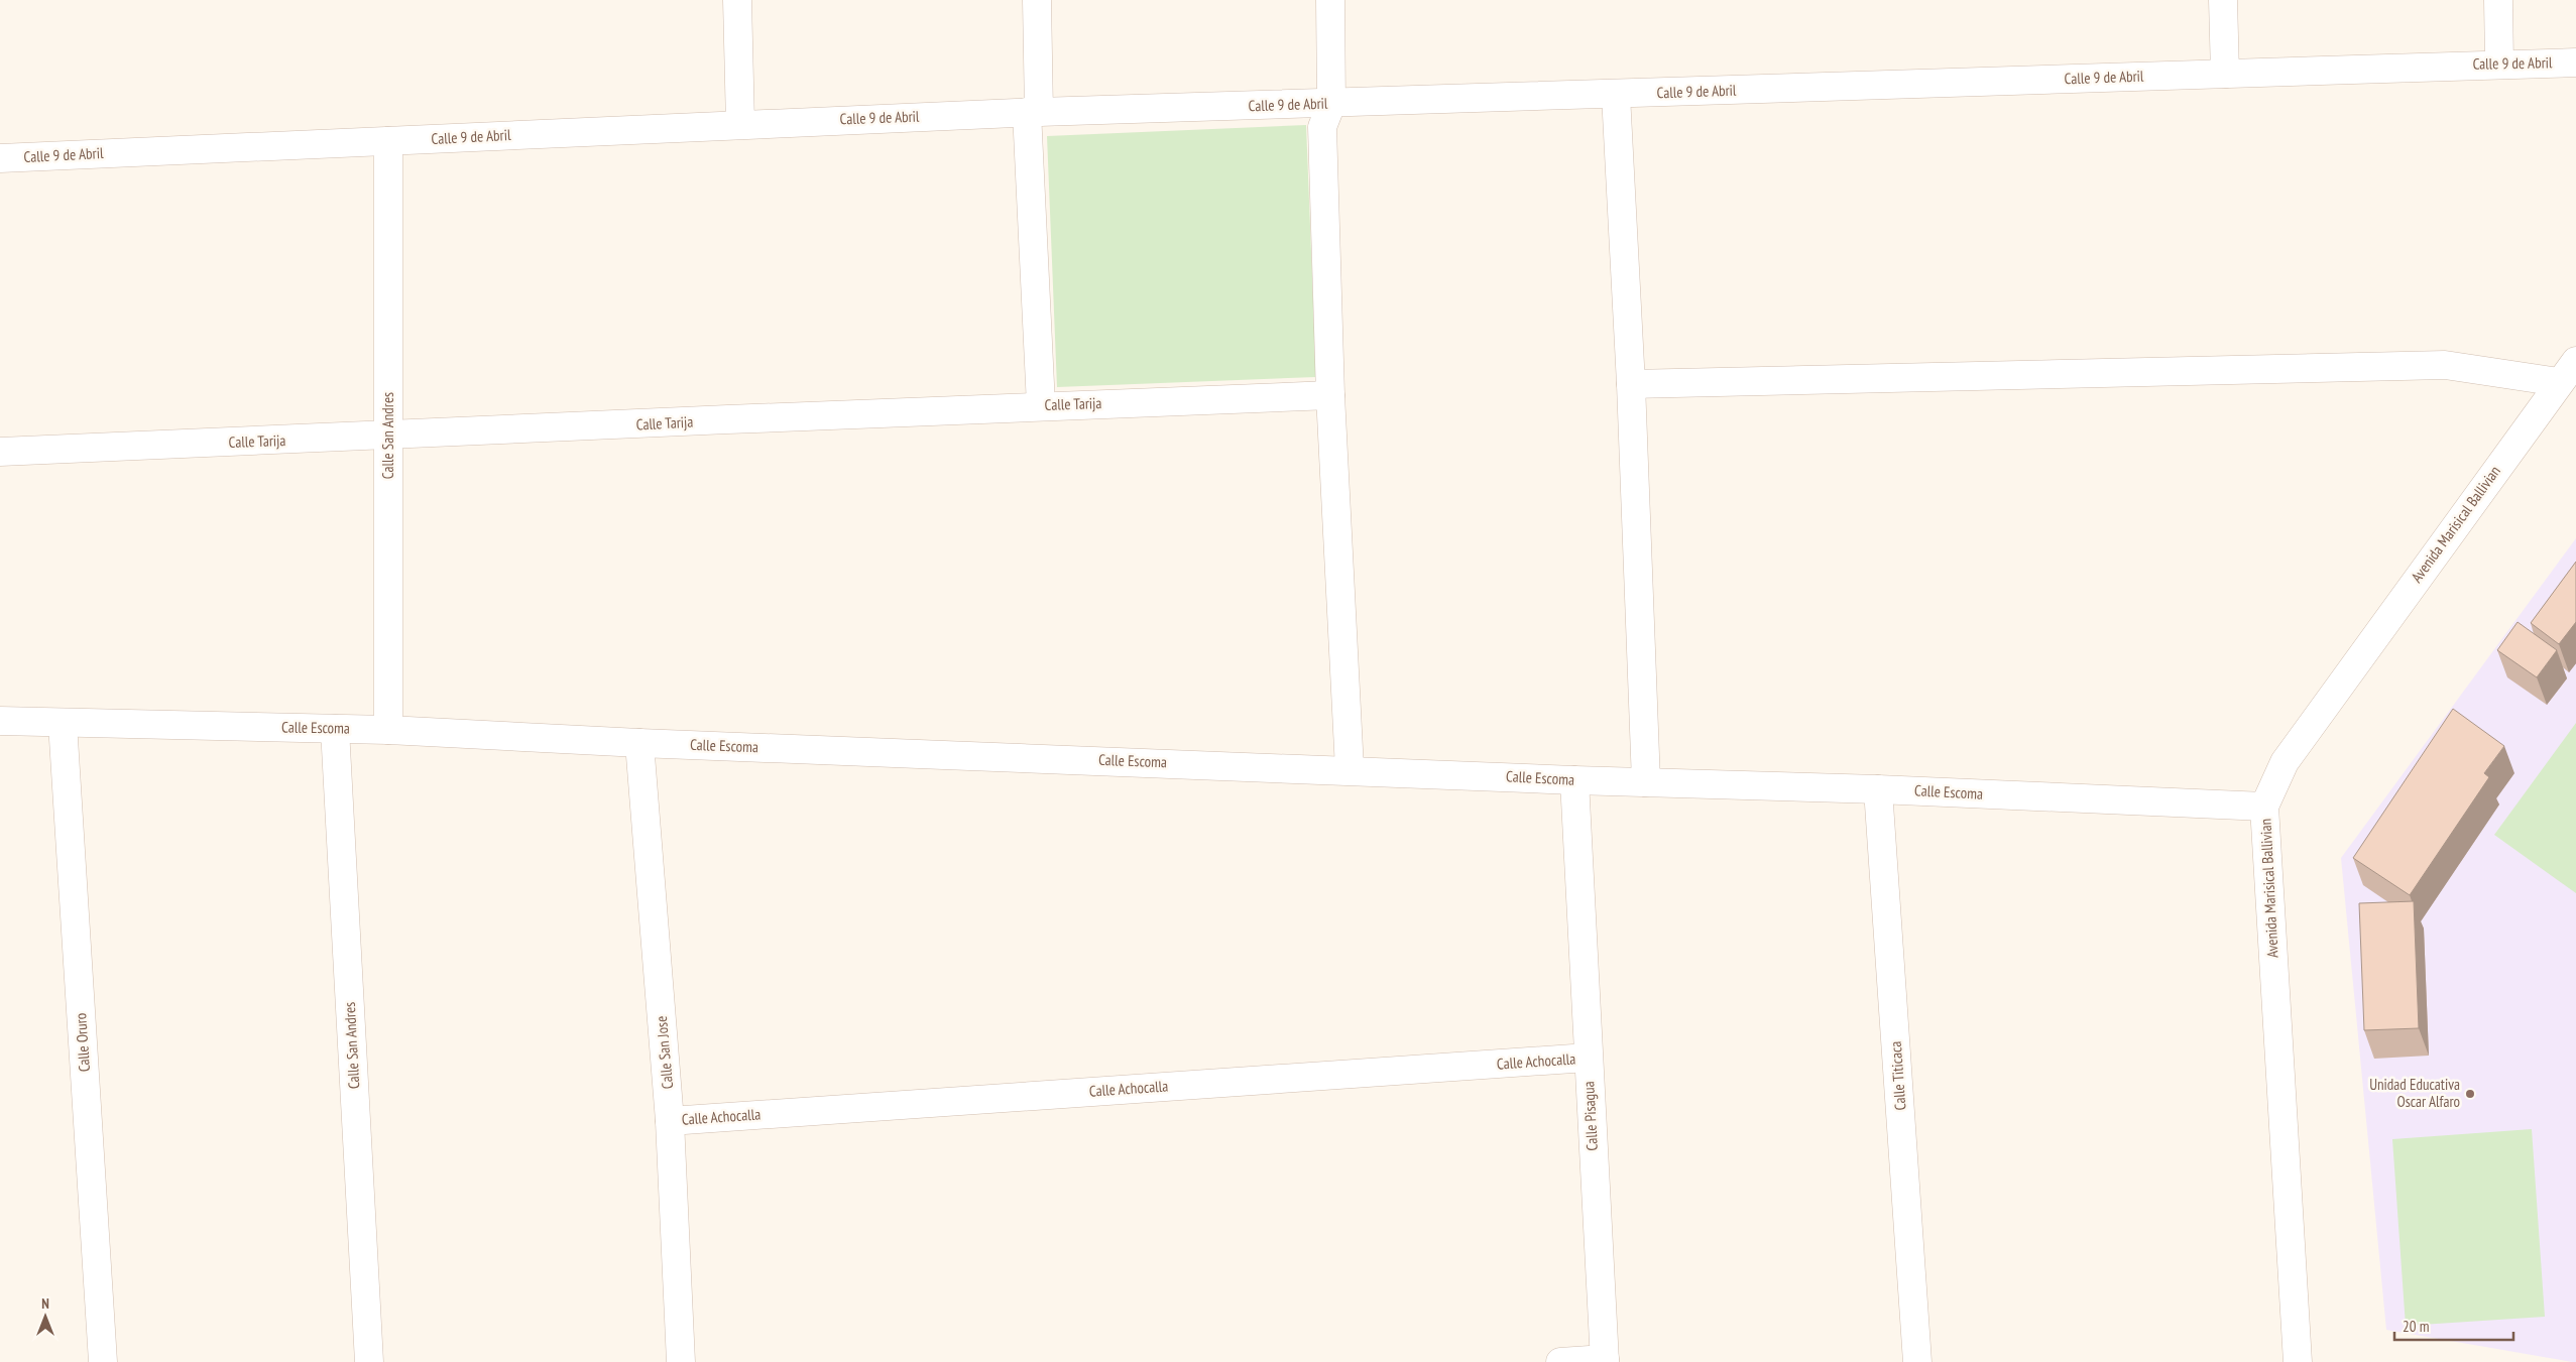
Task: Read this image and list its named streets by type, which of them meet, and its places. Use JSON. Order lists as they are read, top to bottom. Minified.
{"streets":{"street":["Calle 9 de Abril","Calle Tarija","Calle San Andres","Avenida Marisical Ballivian","Calle Escoma","Calle Oruro","Calle San Jose","Calle Achocalla","Calle Titicaca","Calle Pisagua"]},"crossings":[["Calle 9 de Abril","Calle San Andres"],["Calle Tarija","Calle San Andres"],["Calle San Andres","Calle Escoma"],["Avenida Marisical Ballivian","Calle Escoma"],["Calle Escoma","Calle Oruro"],["Calle Escoma","Calle San Jose"],["Calle Escoma","Calle Titicaca"],["Calle Escoma","Calle Pisagua"],["Calle San Jose","Calle Achocalla"],["Calle Achocalla","Calle Pisagua"]],"places":["Unidad Educativa Oscar Alfaro"],"scale_bar":"20 m","north":"top"}
